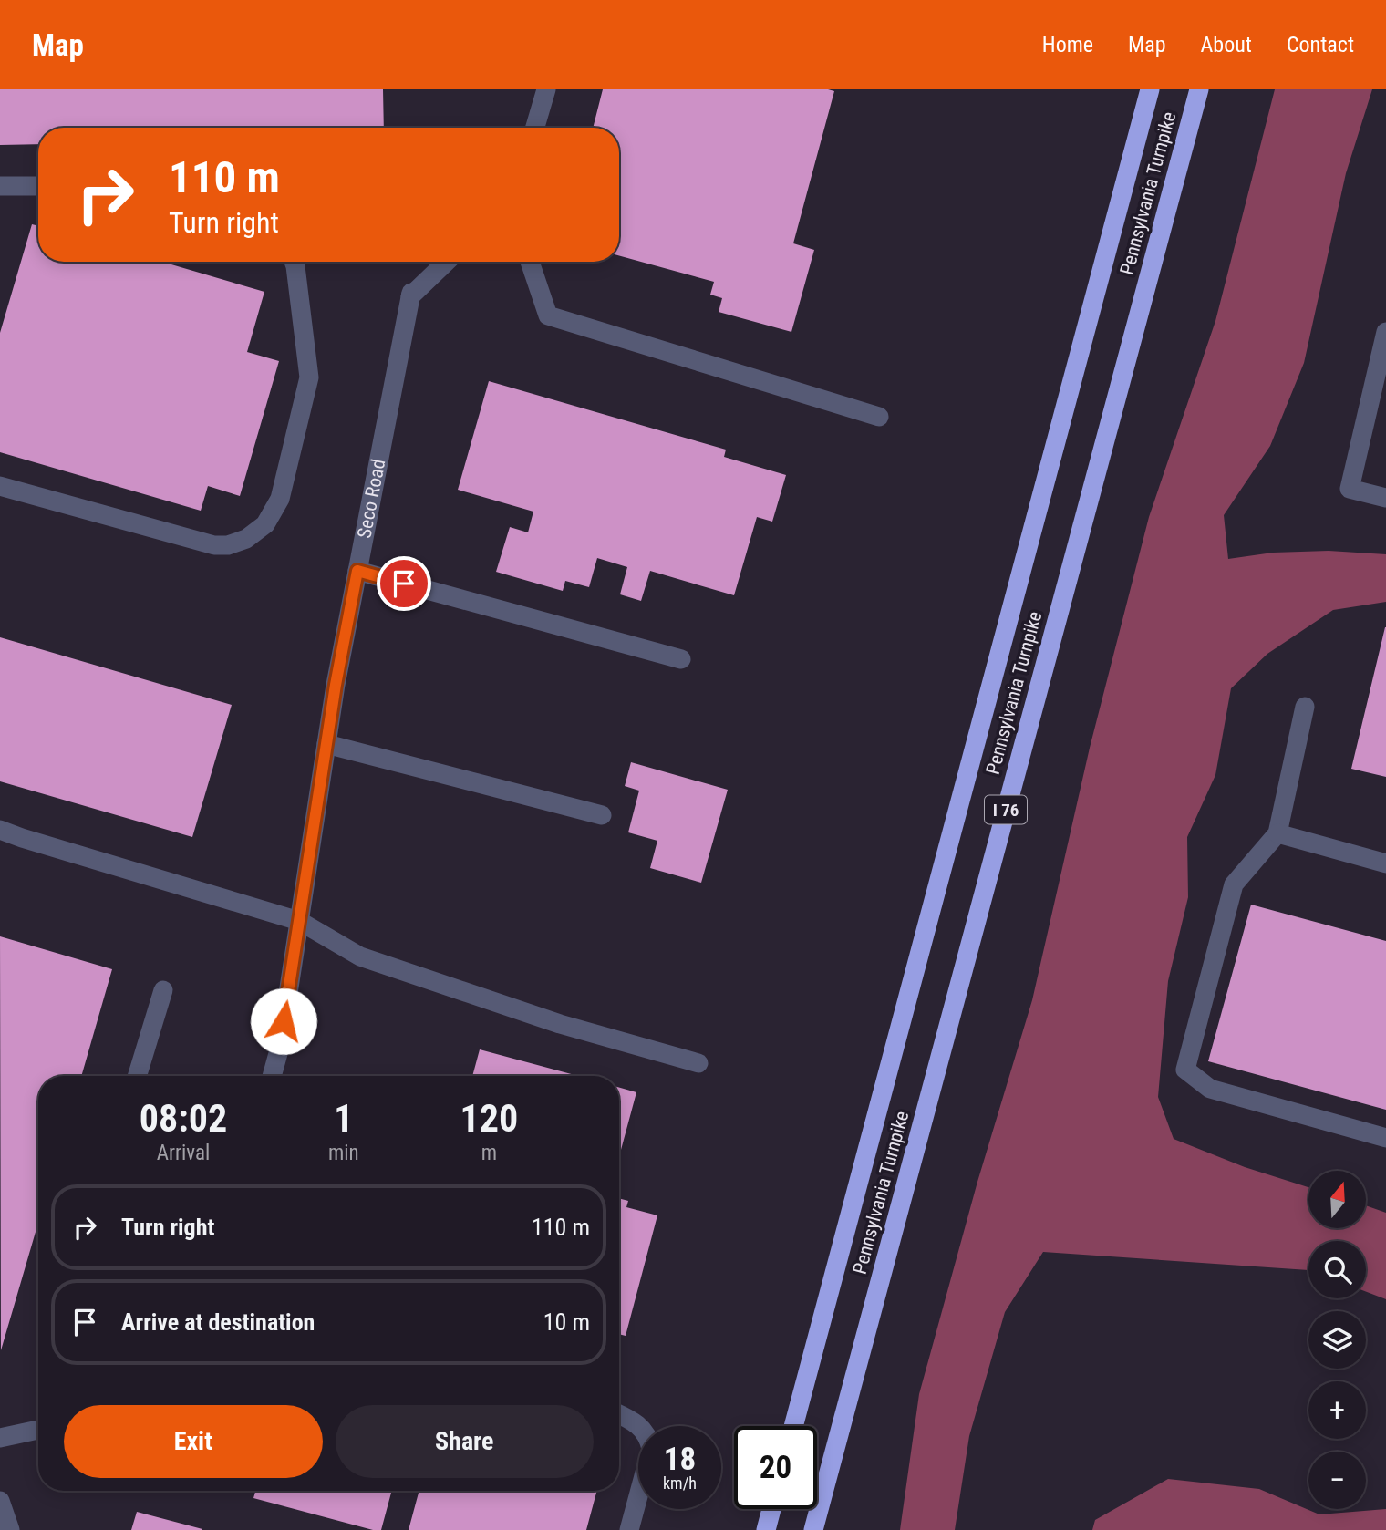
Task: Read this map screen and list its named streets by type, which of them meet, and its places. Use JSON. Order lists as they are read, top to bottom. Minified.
{"streets":{"highway":["Pennsylvania Turnpike","I 76"],"lane":["Seco Road"]},"north":"top","page":{"header":"Map","nav":["Home","Map","About","Contact"],"turn":["110 m","Turn right"],"eta":["08:02","Arrival","1","min","120","m"],"map_buttons":["+","−"],"list":[{"name":"Turn right","value":"110 m"},{"name":"Arrive at destination","value":"10 m"}],"buttons":["Exit","Share"],"speed":"18 km/h","limit":"20"}}
